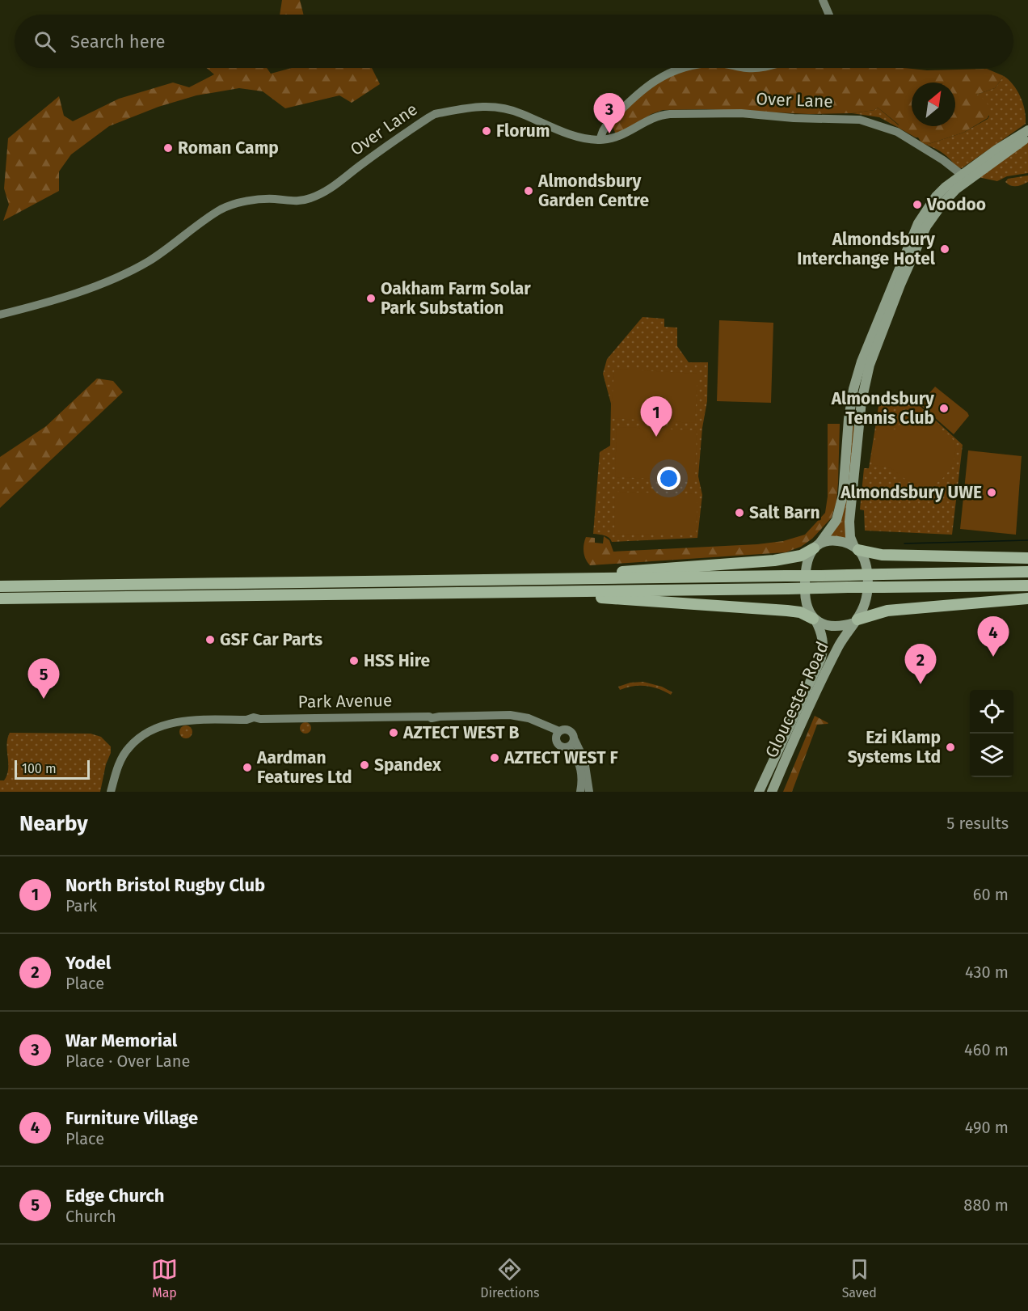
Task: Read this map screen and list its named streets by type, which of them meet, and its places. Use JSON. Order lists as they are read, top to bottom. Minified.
{"streets":{"main road":["Gloucester Road"],"street":["Over Lane","Park Avenue"]},"places":["Florum","Roman Camp","Almondsbury Garden Centre","Voodoo","Almondsbury Interchange Hotel","Oakham Farm Solar Park Substation","Almondsbury Tennis Club","Almondsbury UWE","Salt Barn","GSF Car Parts","HSS Hire","AZTECT WEST B","Ezi Klamp Systems Ltd","AZTECT WEST F","Spandex","Aardman Features Ltd"],"scale_bar":"100 m","north":"top right","page":{"search":"Search here","pins":["3","1","4","2","5"],"scale":"100 m","heading":["Nearby","5 results"],"list":[{"mark":"1","name":"North Bristol Rugby Club","note":"Park","value":"60 m"},{"mark":"2","name":"Yodel","note":"Place","value":"430 m"},{"mark":"3","name":"War Memorial","note":"Place · Over Lane","value":"460 m"},{"mark":"4","name":"Furniture Village","note":"Place","value":"490 m"},{"mark":"5","name":"Edge Church","note":"Church","value":"880 m"}],"nav":["Map","Directions","Saved"]}}
